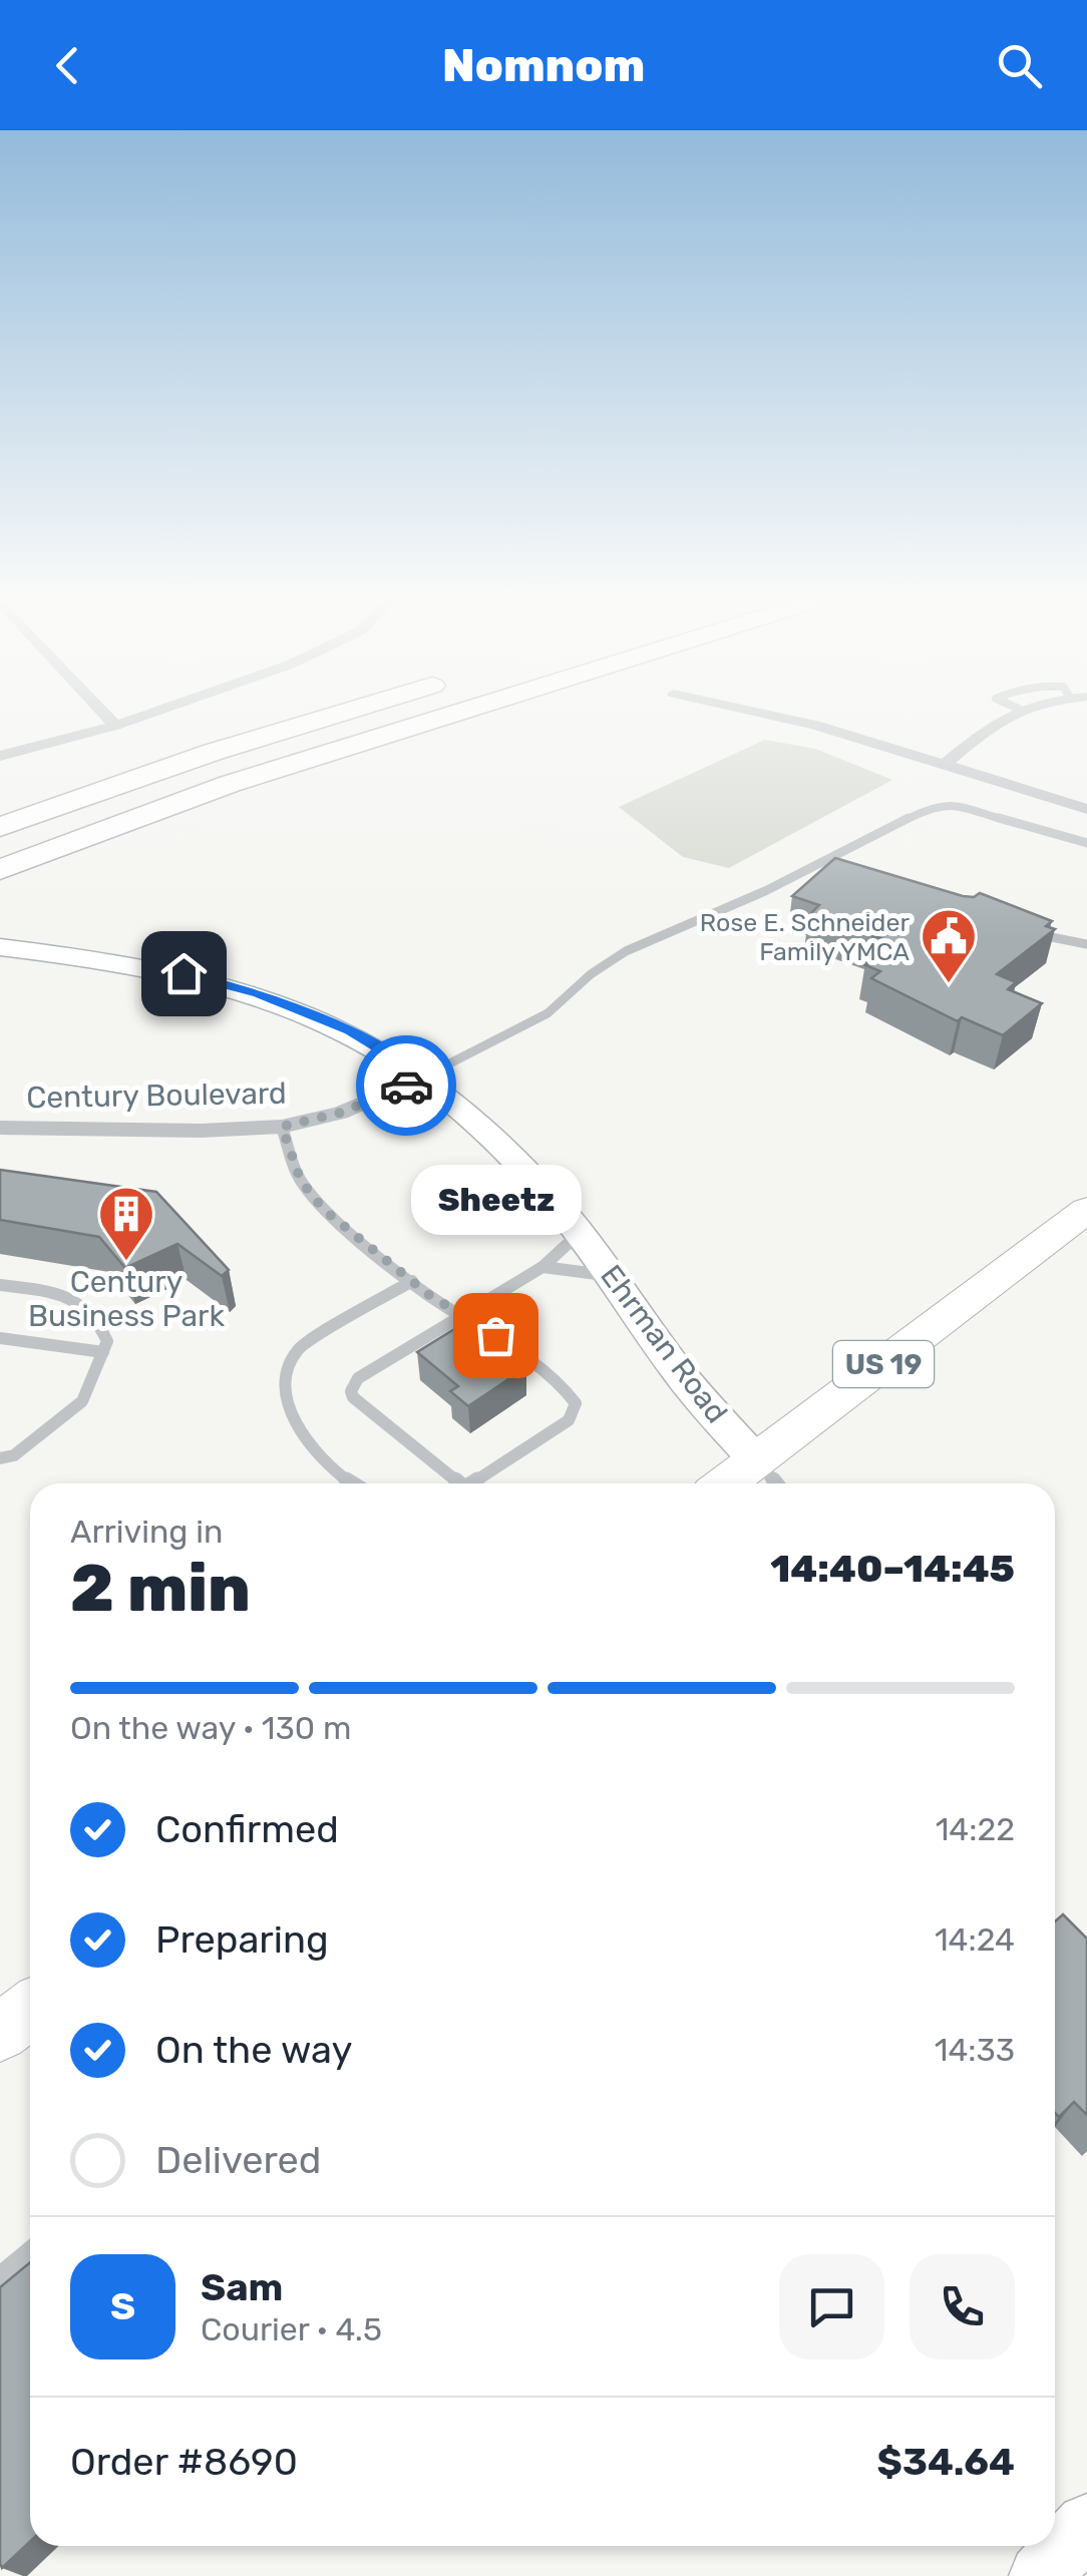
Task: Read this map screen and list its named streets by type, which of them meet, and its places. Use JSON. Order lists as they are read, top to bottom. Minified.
{"streets":{"main road":["US 19"],"street":["Century Boulevard","Ehrman Road"]},"crossings":[["Century Boulevard","Ehrman Road"],["Ehrman Road","US 19"]],"places":{"public building":["Rose E. Schneider Family YMCA"],"building":["Century Business Park"],"other":["Sheetz"]},"page":{"header":"Nomnom","bubble":"Sheetz","heading":["2 min","Arriving in","14:40–14:45"],"panel":["Sam","Courier · 4.5","Order #8690","$34.64"],"bar":"On the way · 130 m","list":[["Confirmed","14:22"],["Preparing","14:24"],["On the way","14:33"],"Delivered"],"round":"S"}}
